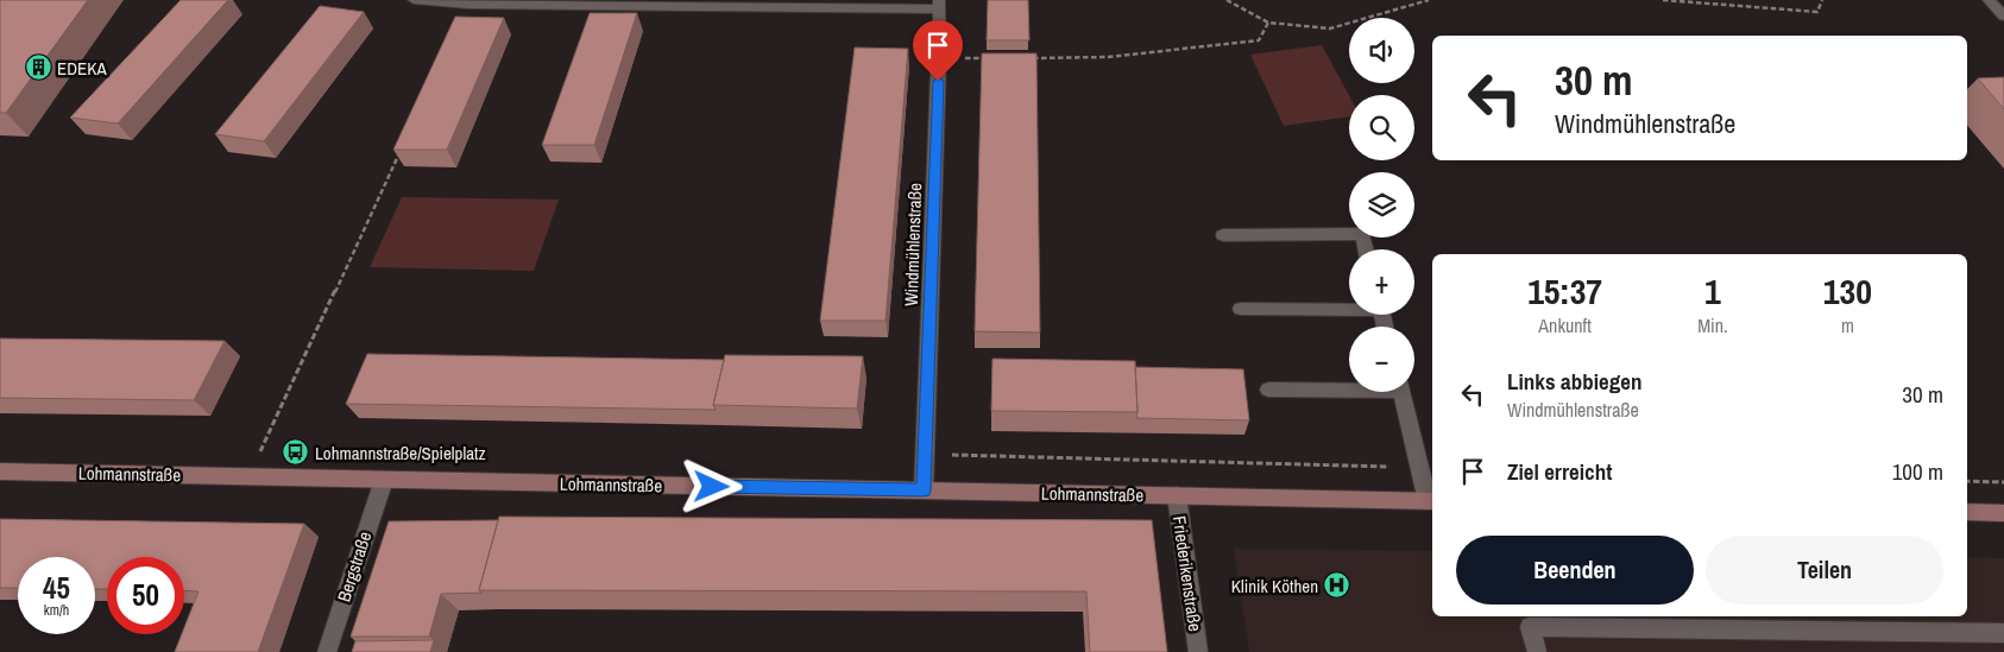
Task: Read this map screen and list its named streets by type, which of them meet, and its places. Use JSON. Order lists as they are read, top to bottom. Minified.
{"streets":{"main road":["Lohmannstraße"],"street":["Windmühlenstraße","Bergstraße","Friederikenstraße"]},"crossings":[["Windmühlenstraße","Lohmannstraße"],["Lohmannstraße","Bergstraße"],["Lohmannstraße","Friederikenstraße"]],"places":{"building":["EDEKA"],"bus stop":["Lohmannstraße/Spielplatz"],"hospital":["Klinik Köthen"]},"page":{"map_buttons":["+","−"],"turn":["30 m","Windmühlenstraße"],"eta":["15:37","Ankunft","1","Min.","130","m"],"list":[{"name":"Links abbiegen","note":"Windmühlenstraße","value":"30 m"},{"name":"Ziel erreicht","value":"100 m"}],"buttons":["Beenden","Teilen"],"speed":"45 km/h","limit":"50"}}
